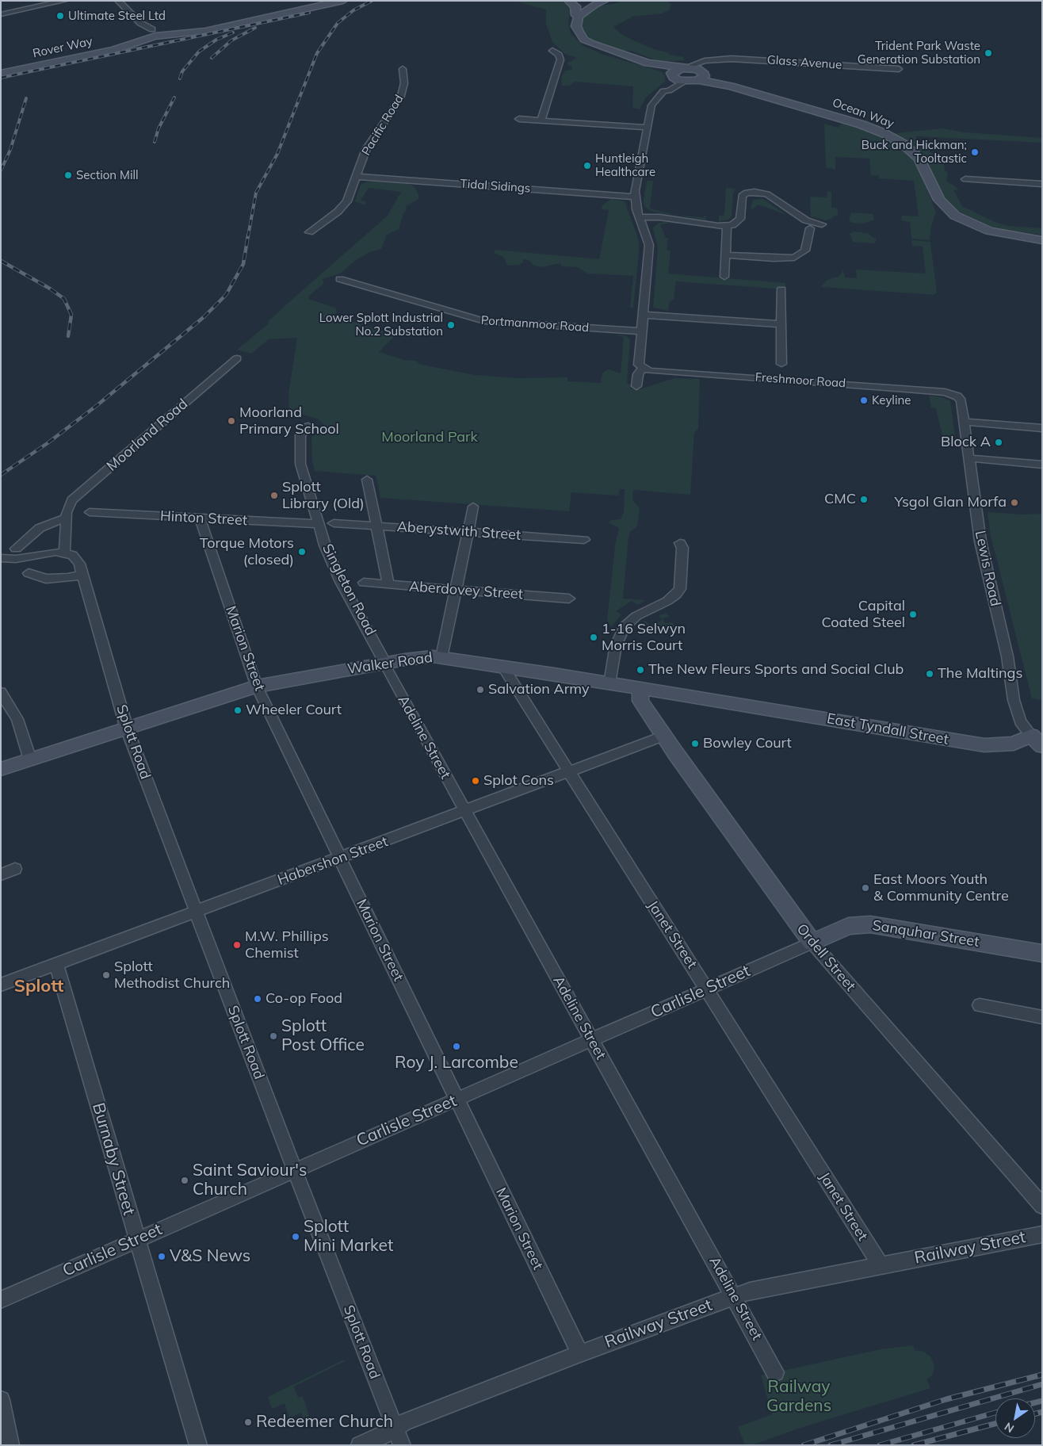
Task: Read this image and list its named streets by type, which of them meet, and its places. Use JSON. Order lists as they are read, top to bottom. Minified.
{"streets":{"street":["Rover Way","Glass Avenue","Ocean Way","Pacific Road","Tidal Sidings","Portmanmoor Road","Freshmoor Road","Moorland Road","Hinton Street","Aberystwith Street","Lewis Road","Singleton Road","Aberdovey Street","Marion Street","Walker Road","East Tyndall Street","Adeline Street","Splott Road","Habershon Street","Sanquhar Street","Janet Street","Ordell Street","Carlisle Street","Burnaby Street","Railway Street"]},"crossings":[["Glass Avenue","Ocean Way"],["Pacific Road","Tidal Sidings"],["Freshmoor Road","Lewis Road"],["Moorland Road","Splott Road"],["Hinton Street","Singleton Road"],["Hinton Street","Marion Street"],["Lewis Road","East Tyndall Street"],["Singleton Road","Walker Road"],["Singleton Road","Adeline Street"],["Marion Street","Walker Road"],["Marion Street","Habershon Street"],["Marion Street","Carlisle Street"],["Marion Street","Railway Street"],["Walker Road","East Tyndall Street"],["Walker Road","Adeline Street"],["Walker Road","Splott Road"],["Walker Road","Janet Street"],["Walker Road","Ordell Street"],["Adeline Street","Habershon Street"],["Adeline Street","Carlisle Street"],["Adeline Street","Railway Street"],["Splott Road","Habershon Street"],["Splott Road","Carlisle Street"],["Splott Road","Railway Street"],["Habershon Street","Janet Street"],["Habershon Street","Ordell Street"],["Habershon Street","Burnaby Street"],["Sanquhar Street","Ordell Street"],["Sanquhar Street","Carlisle Street"],["Janet Street","Carlisle Street"],["Janet Street","Railway Street"],["Ordell Street","Carlisle Street"],["Carlisle Street","Burnaby Street"]],"districts":["Splott"],"parks":["Moorland Park","Railway Gardens"],"places":["Ultimate Steel Ltd","Trident Park Waste Generation Substation","Buck and Hickman; Tooltastic","Huntleigh Healthcare","Section Mill","Lower Splott Industrial No.2 Substation","Keyline","Moorland Primary School","Block A","Splott Library (Old)","CMC","Ysgol Glan Morfa","Torque Motors (closed)","Capital Coated Steel","1-16 Selwyn Morris Court","The New Fleurs Sports and Social Club","The Maltings","Salvation Army","Wheeler Court","Bowley Court","Splot Cons","East Moors Youth & Community Centre","M.W. Phillips Chemist","Splott Methodist Church","Co-op Food","Splott Post Office","Roy J. Larcombe","Saint Saviour's Church","Splott Mini Market","V&S News","Redeemer Church"],"north":"bottom left"}
